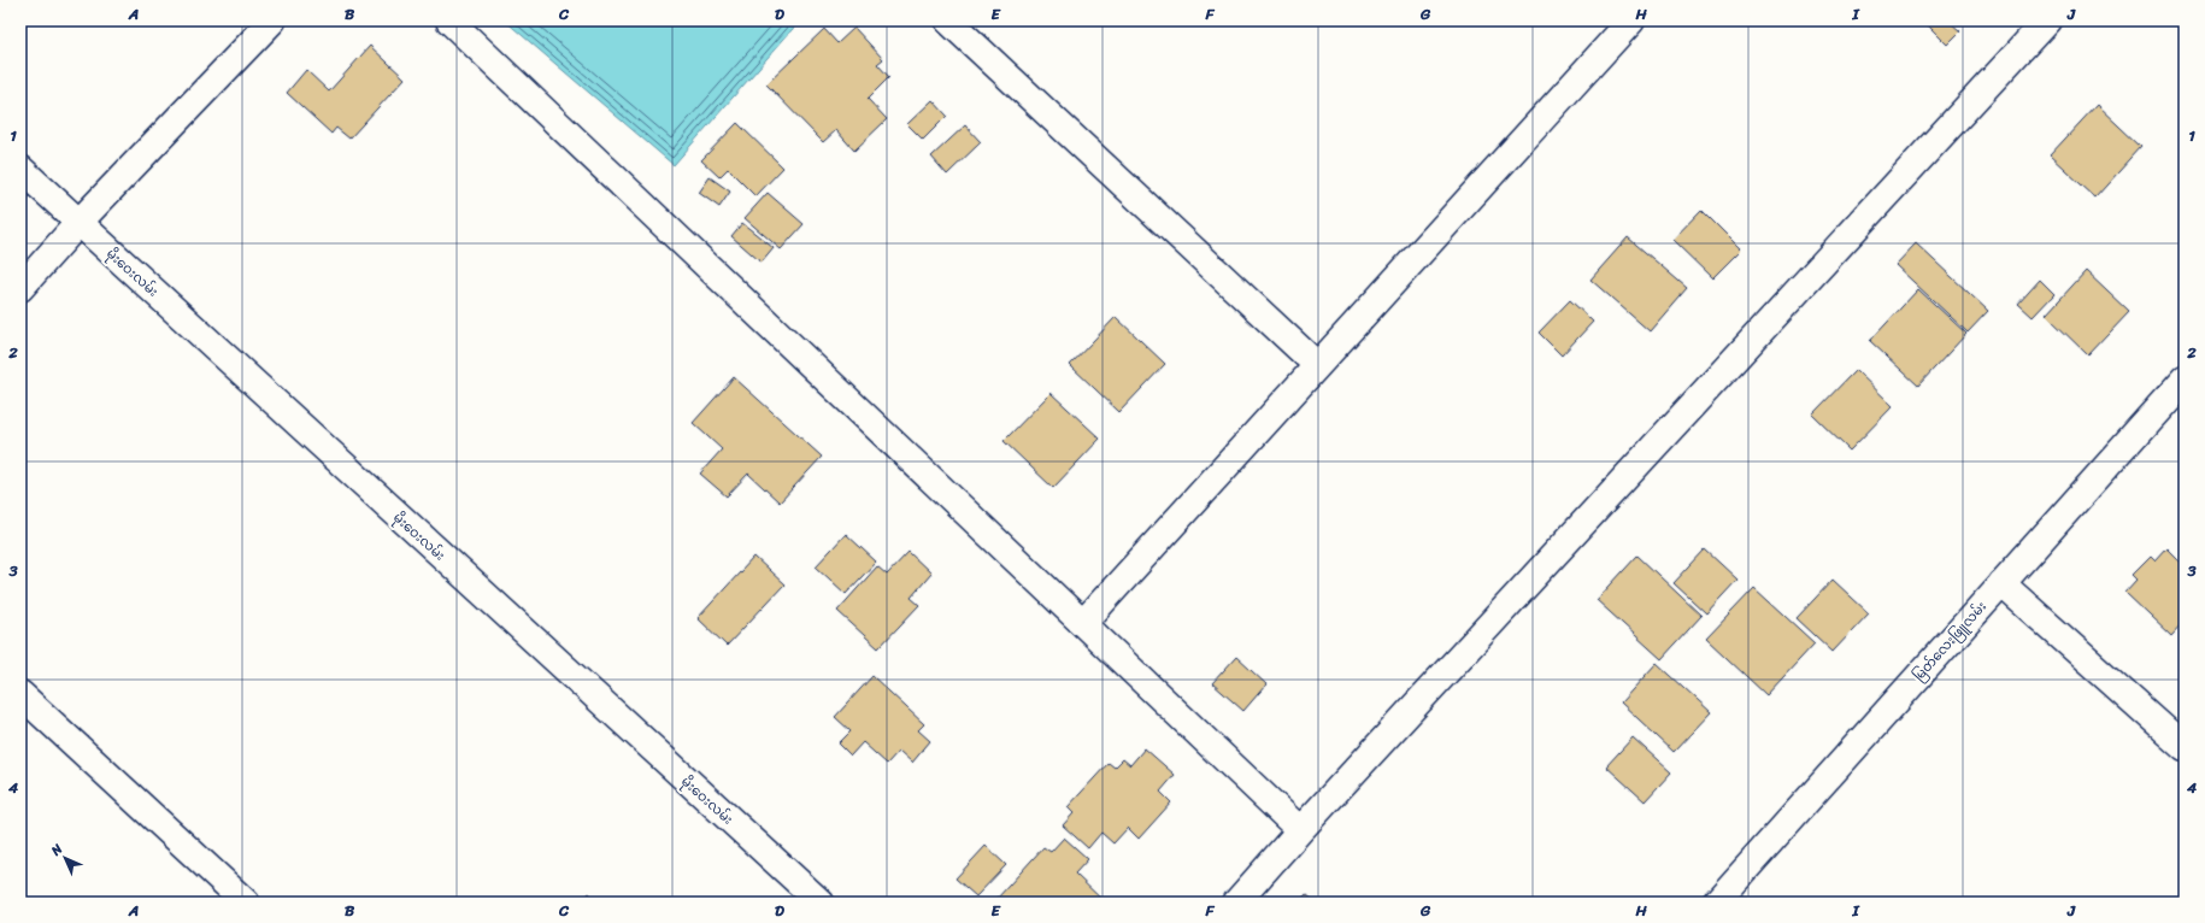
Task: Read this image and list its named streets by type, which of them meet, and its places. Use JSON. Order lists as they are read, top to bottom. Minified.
{"streets":{"street":["မိုးဝေးလမ်း","မြတ်လေးဖြူလမ်း"]},"north":"top left","grid":{"columns":["A","B","C","D","E","F","G","H","I","J"],"rows":["1","2","3","4"]}}
